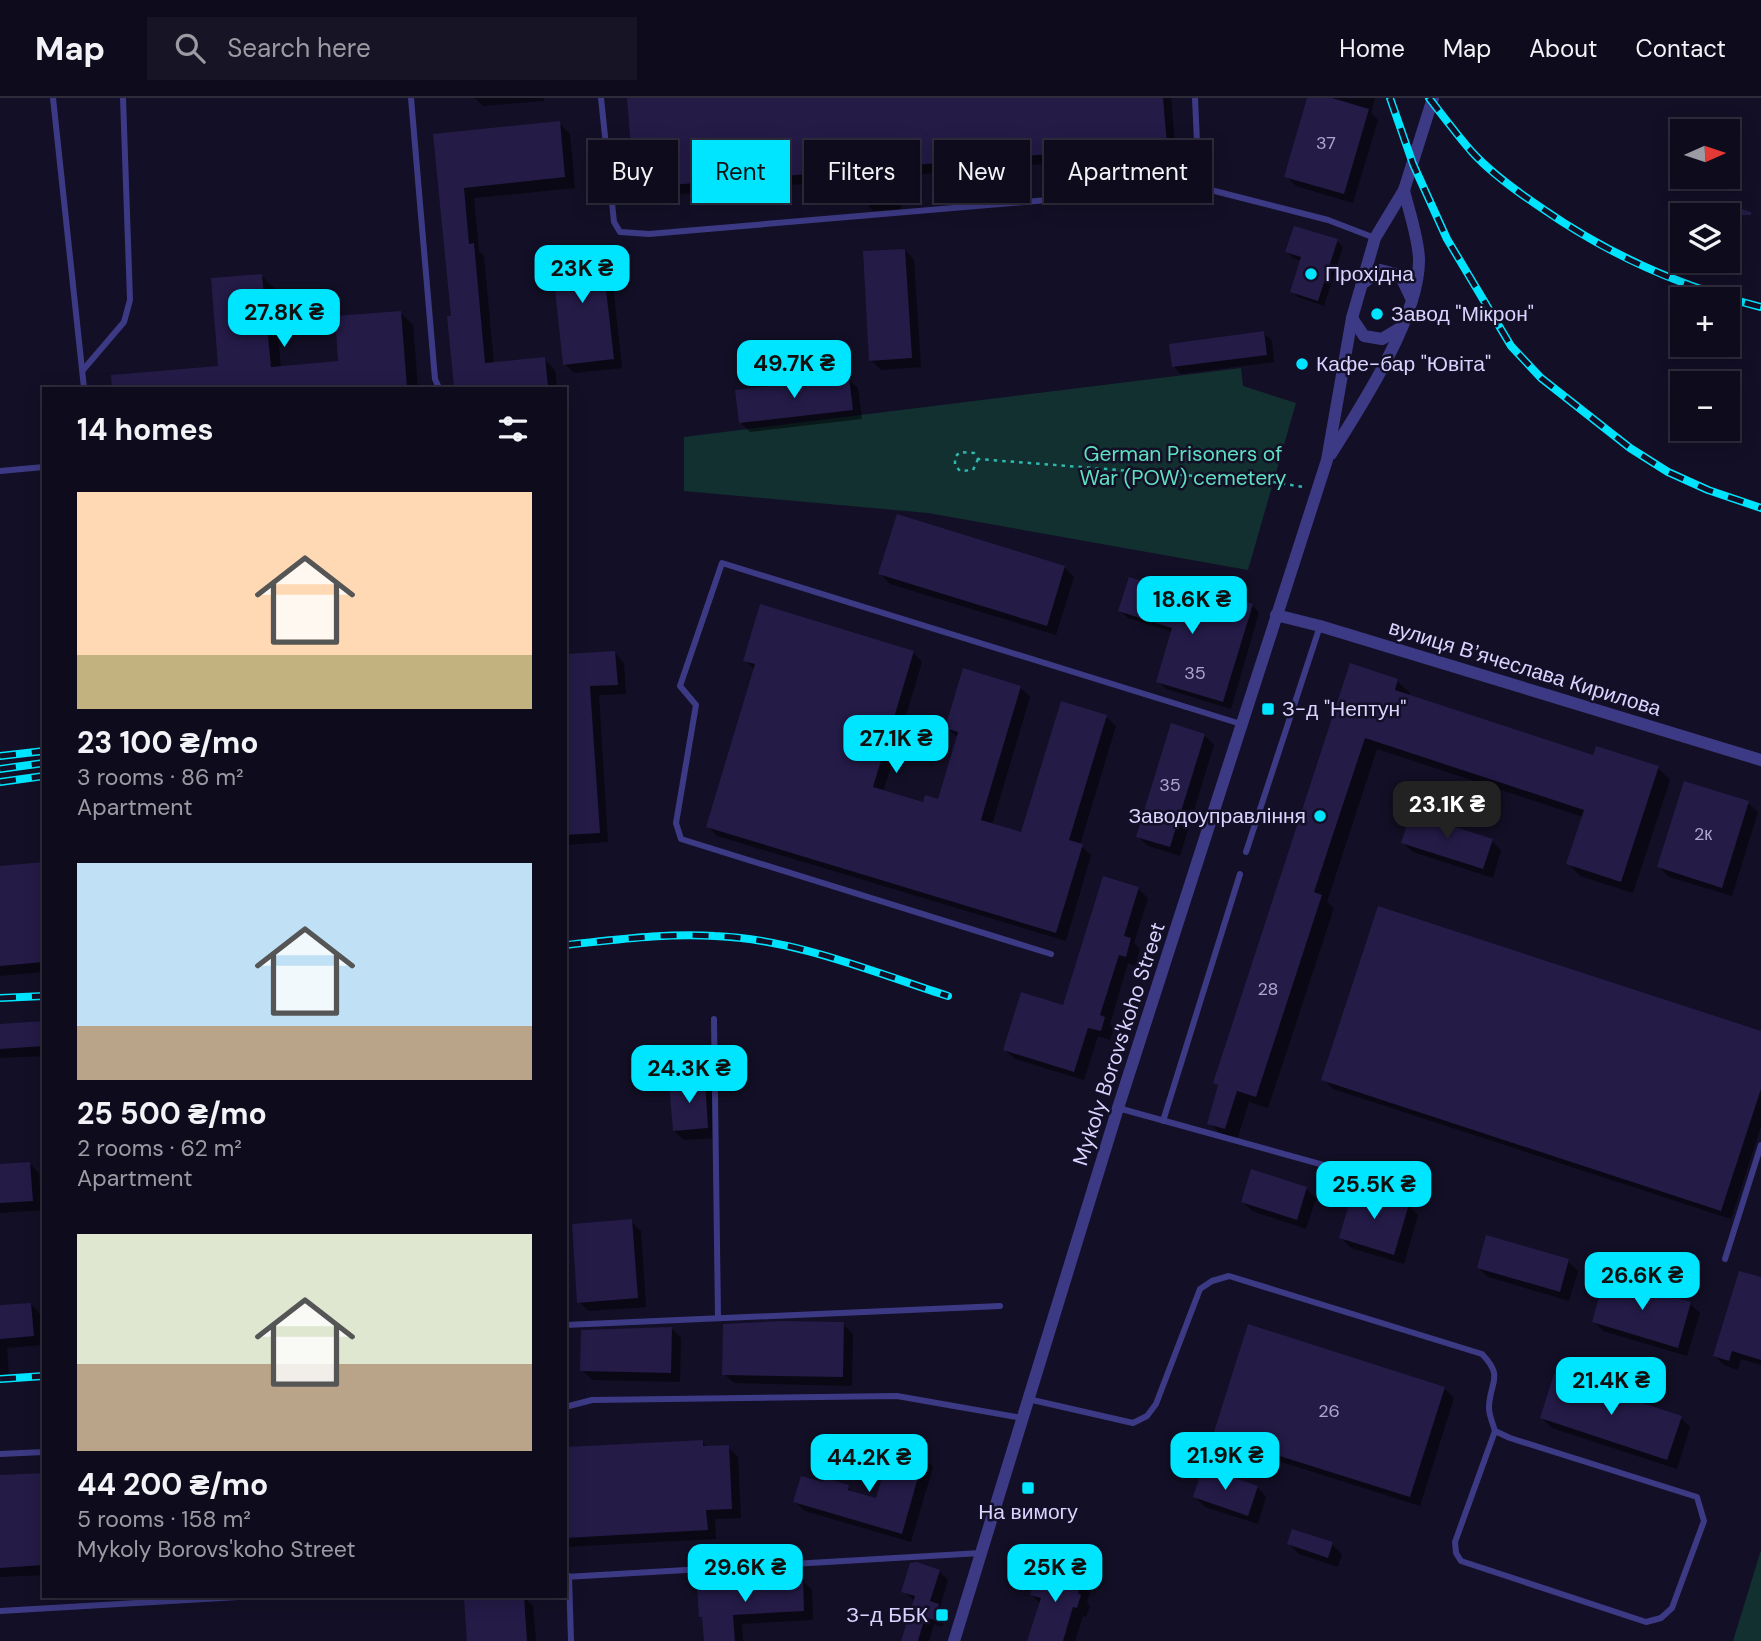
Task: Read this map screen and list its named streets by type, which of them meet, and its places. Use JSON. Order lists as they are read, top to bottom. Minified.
{"streets":{"street":["вулиця Вʼячеслава Кирилова","Mykoly Borovs'koho Street"]},"crossings":[["вулиця Вʼячеслава Кирилова","Mykoly Borovs'koho Street"]],"parks":["German Prisoners of War (POW) cemetery"],"places":{"other":["Прохідна","Завод \"Мікрон\"","Кафе-бар \"Ювіта\"","Заводоуправління"],"transit":["З-д \"Нептун\"","На вимогу","З-д ББК"]},"house_numbers":["37","35","35","2к","28","26"],"north":"right","page":{"header":"Map","search":"Search here","nav":["Home","Map","About","Contact"],"map_buttons":["+","−"],"chip":["Buy","Rent","Filters","New","Apartment"],"price":["23K ₴","27.8K ₴","49.7K ₴","18.6K ₴","27.1K ₴","23.1K ₴","24.3K ₴","25.5K ₴","26.6K ₴","21.4K ₴","21.9K ₴","44.2K ₴","29.6K ₴","25K ₴"],"heading":"14 homes","list":[{"name":"23 100 ₴/mo","note":"3 rooms · 86 m² · Apartment"},{"name":"25 500 ₴/mo","note":"2 rooms · 62 m² · Apartment"},{"name":"44 200 ₴/mo","note":"5 rooms · 158 m² · Mykoly Borovs'koho Street"}]}}
